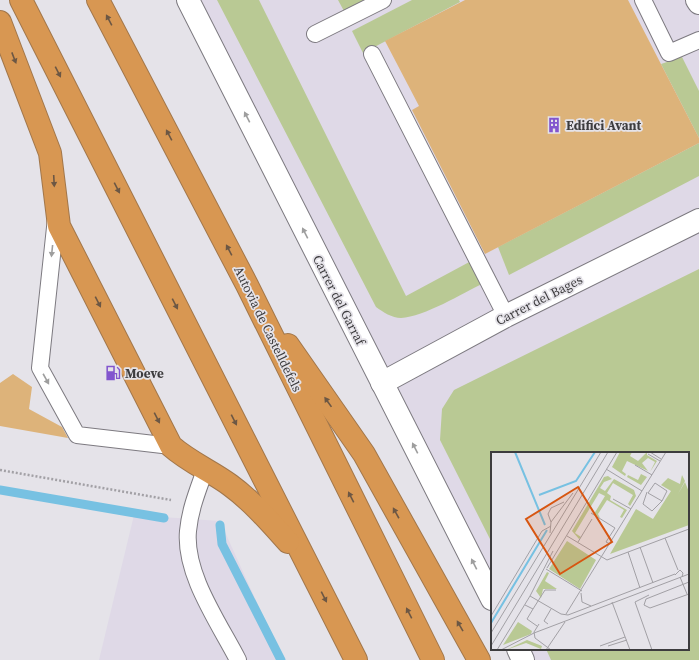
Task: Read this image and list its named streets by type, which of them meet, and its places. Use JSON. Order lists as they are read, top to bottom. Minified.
{"streets":{"highway":["Autovia de Castelldefels"],"street":["Carrer del Garraf","Carrer del Bages"]},"crossings":[["Carrer del Garraf","Carrer del Bages"]],"one_way":["Carrer del Garraf"],"places":{"building":["Edifici Avant"],"fuel station":["Moeve"]}}
